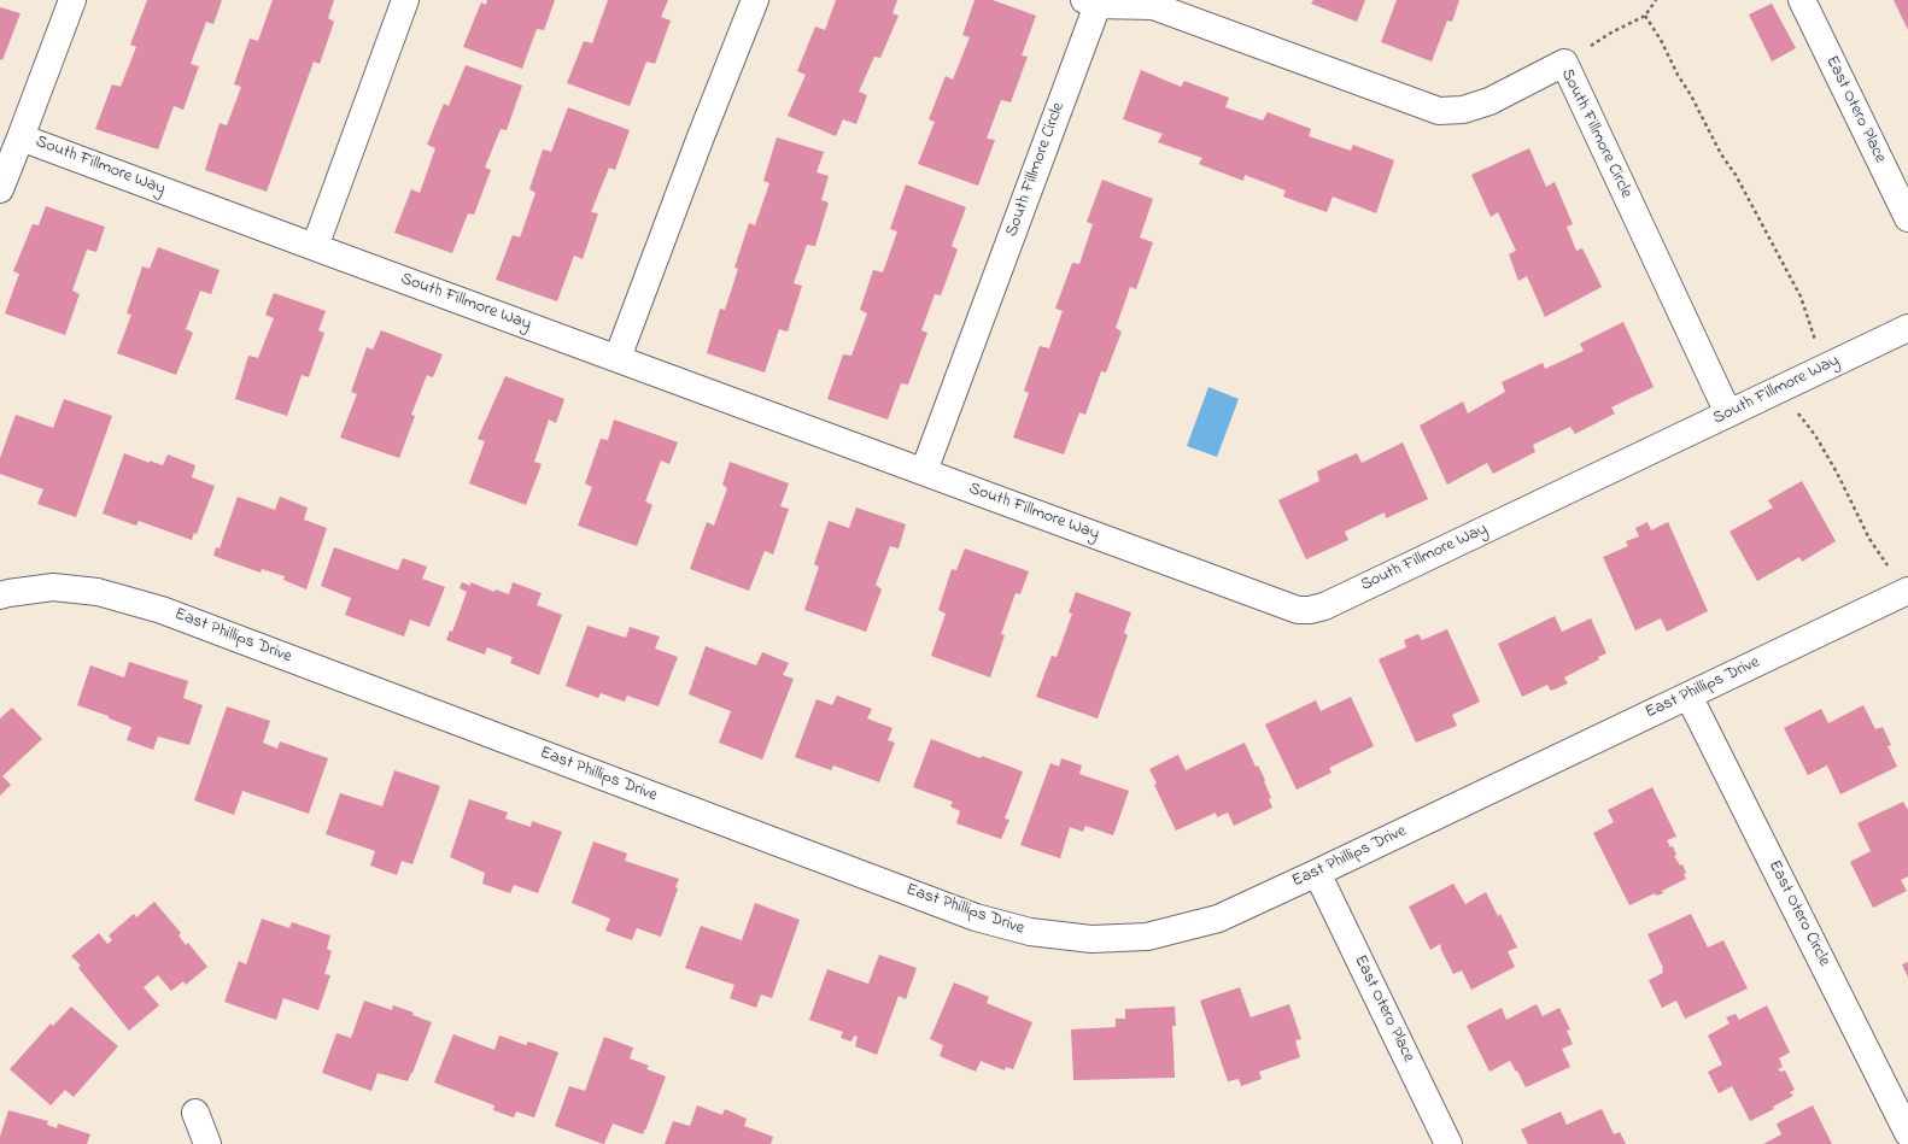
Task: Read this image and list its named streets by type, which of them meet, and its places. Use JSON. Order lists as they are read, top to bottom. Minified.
{"streets":{"street":["East Otero Place","South Fillmore Circle","South Fillmore Way","East Phillips Drive","East Otero Circle"]},"crossings":[["East Otero Place","East Phillips Drive"],["South Fillmore Circle","South Fillmore Way"],["East Phillips Drive","East Otero Circle"]]}
